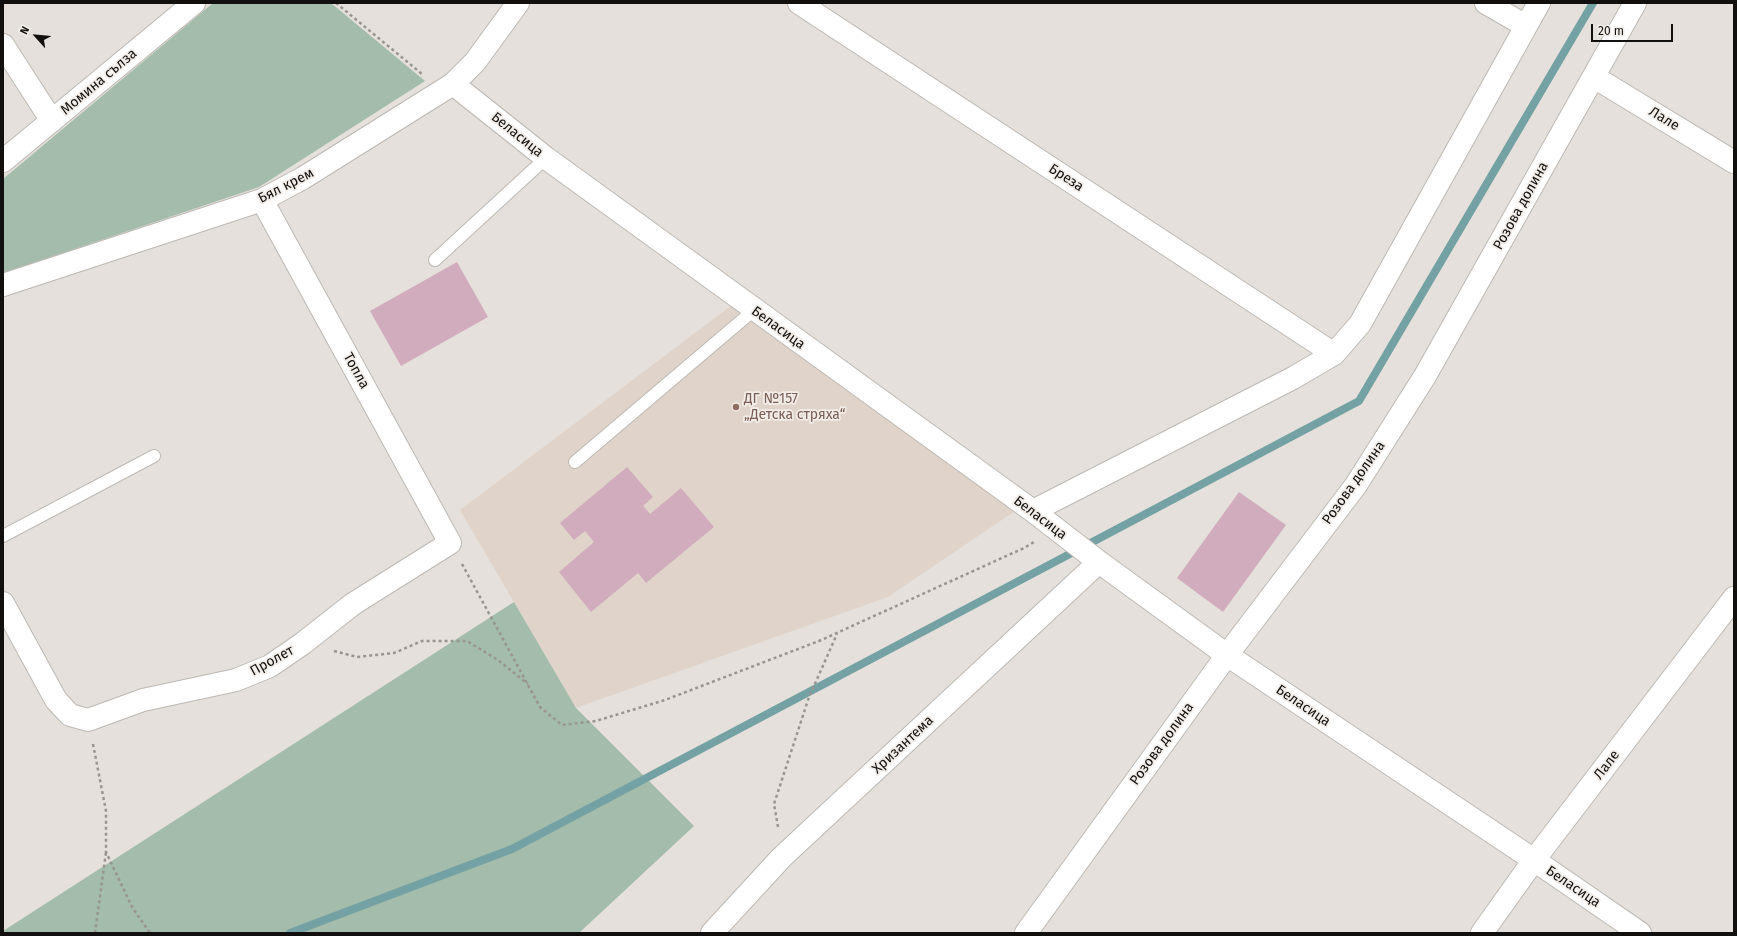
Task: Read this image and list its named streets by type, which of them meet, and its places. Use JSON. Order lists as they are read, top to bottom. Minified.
{"streets":{"street":["Момина сълза","Лале","Беласица","Бреза","Бял крем","Розова долина","Топла","Пролет","Хризантема"]},"crossings":[["Лале","Беласица"],["Лале","Розова долина"],["Беласица","Бял крем"],["Беласица","Розова долина"],["Беласица","Хризантема"],["Бял крем","Топла"],["Топла","Пролет"]],"places":["ДГ №157 „Детска стряха“"],"scale_bar":"20 m","north":"top left"}
